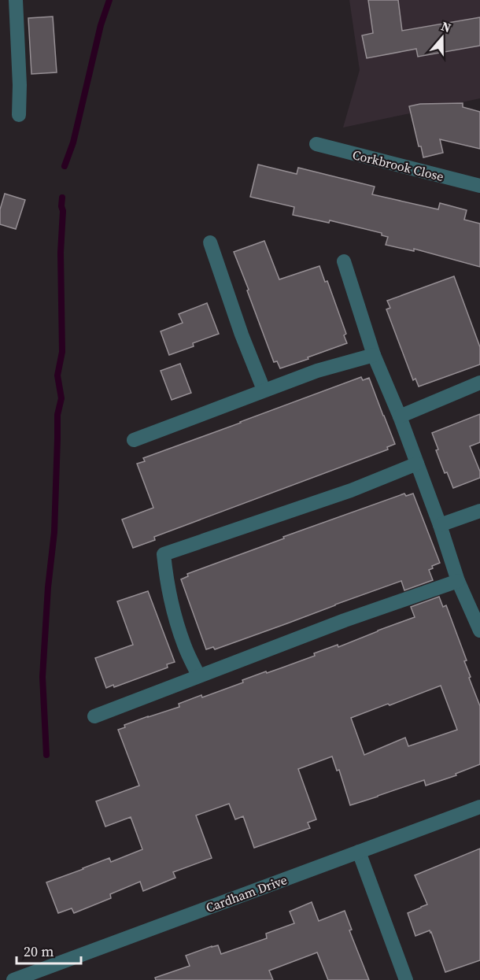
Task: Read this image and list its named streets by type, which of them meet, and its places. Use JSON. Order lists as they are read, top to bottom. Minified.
{"streets":{"street":["Corkbrook Close","Cardham Drive"]},"scale_bar":"20 m","north":"top"}
